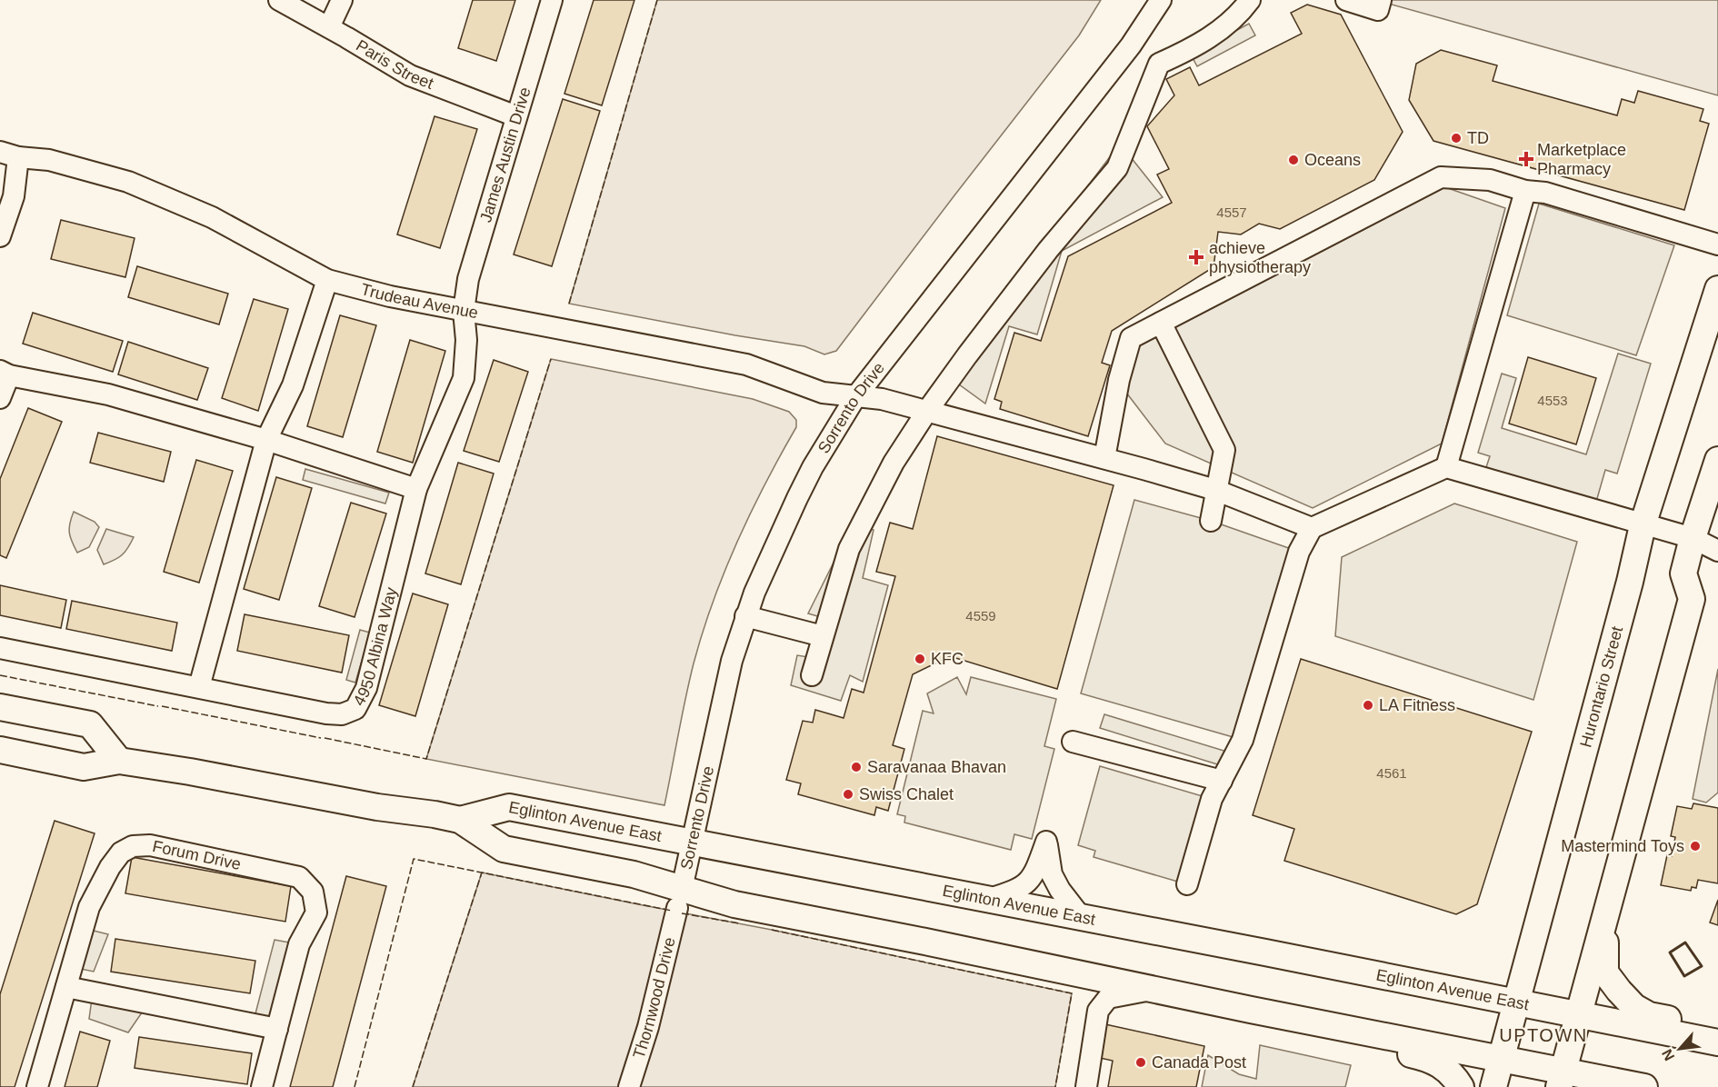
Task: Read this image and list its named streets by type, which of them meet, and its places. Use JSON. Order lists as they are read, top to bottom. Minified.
{"streets":{"main road":["Hurontario Street","Eglinton Avenue East"],"street":["Paris Street","James Austin Drive","Trudeau Avenue","Sorrento Drive","4950 Albina Way","Forum Drive","Thornwood Drive"]},"crossings":[["Paris Street","James Austin Drive"],["James Austin Drive","Trudeau Avenue"],["James Austin Drive","4950 Albina Way"],["Trudeau Avenue","Sorrento Drive"],["Trudeau Avenue","4950 Albina Way"],["Sorrento Drive","Eglinton Avenue East"],["Sorrento Drive","Thornwood Drive"],["Hurontario Street","Eglinton Avenue East"],["Eglinton Avenue East","Thornwood Drive"]],"districts":["UPTOWN"],"places":{"other":["TD","Oceans","KFC","LA Fitness","Saravanaa Bhavan","Swiss Chalet","Mastermind Toys","Canada Post"],"health":["Marketplace Pharmacy","achieve physiotherapy"]},"house_numbers":["4557","4553","4559","4561"],"north":"bottom left"}
